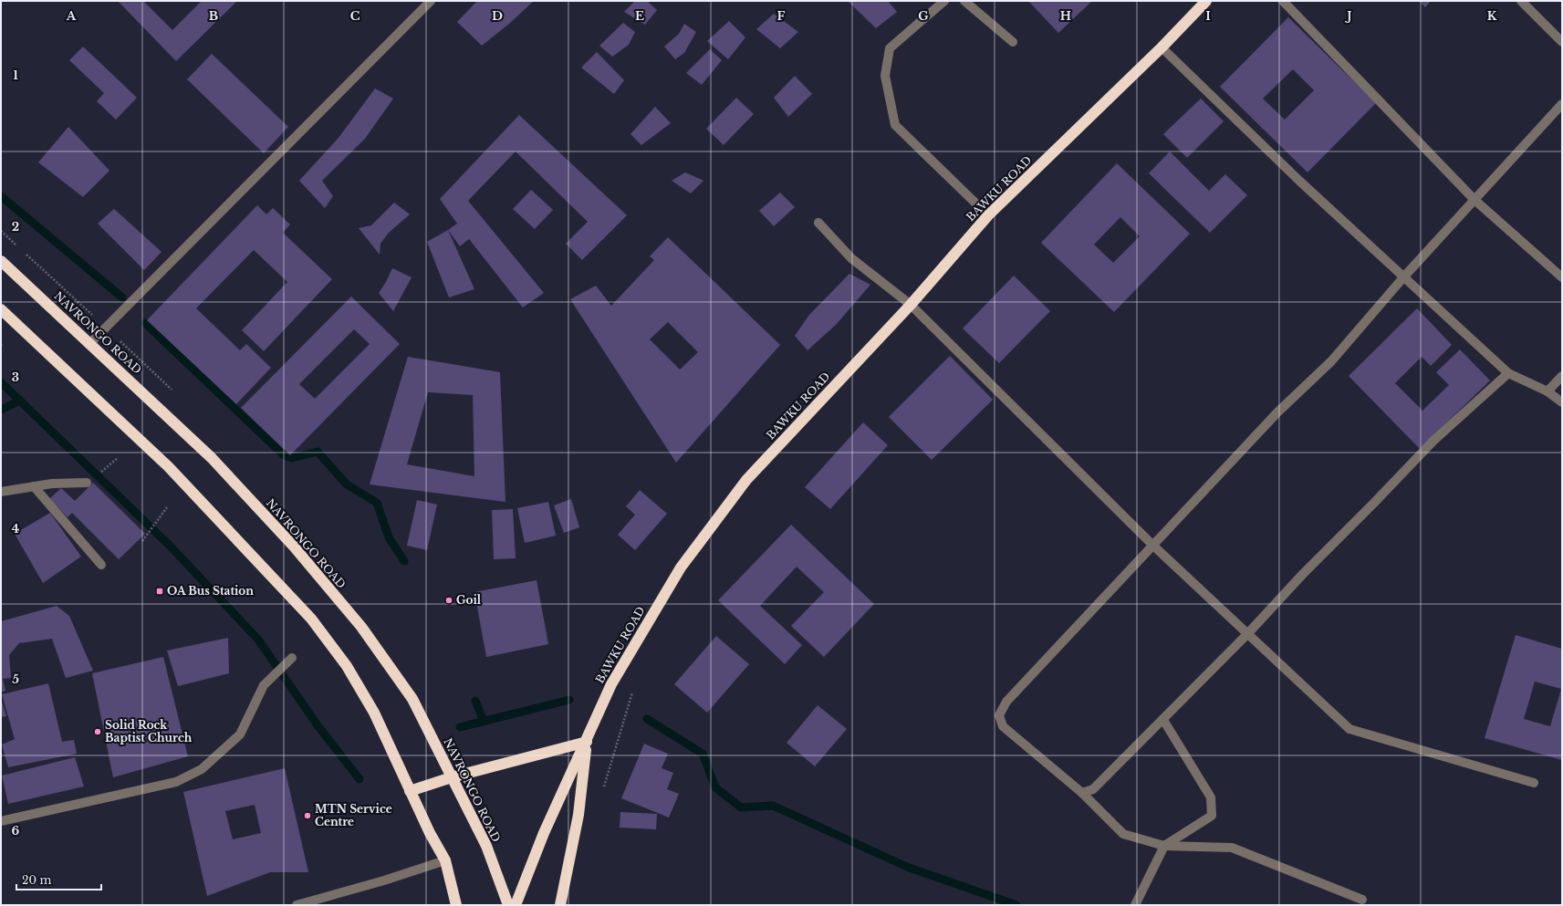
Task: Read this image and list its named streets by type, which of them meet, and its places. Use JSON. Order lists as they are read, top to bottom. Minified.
{"streets":{"highway":["BAWKU ROAD","NAVRONGO ROAD"]},"places":{"transit":["OA Bus Station"],"other":["Goil","Solid Rock Baptist Church","MTN Service Centre"]},"scale_bar":"20 m","grid":{"columns":["A","B","C","D","E","F","G","H","I","J","K"],"rows":["1","2","3","4","5","6"]}}
